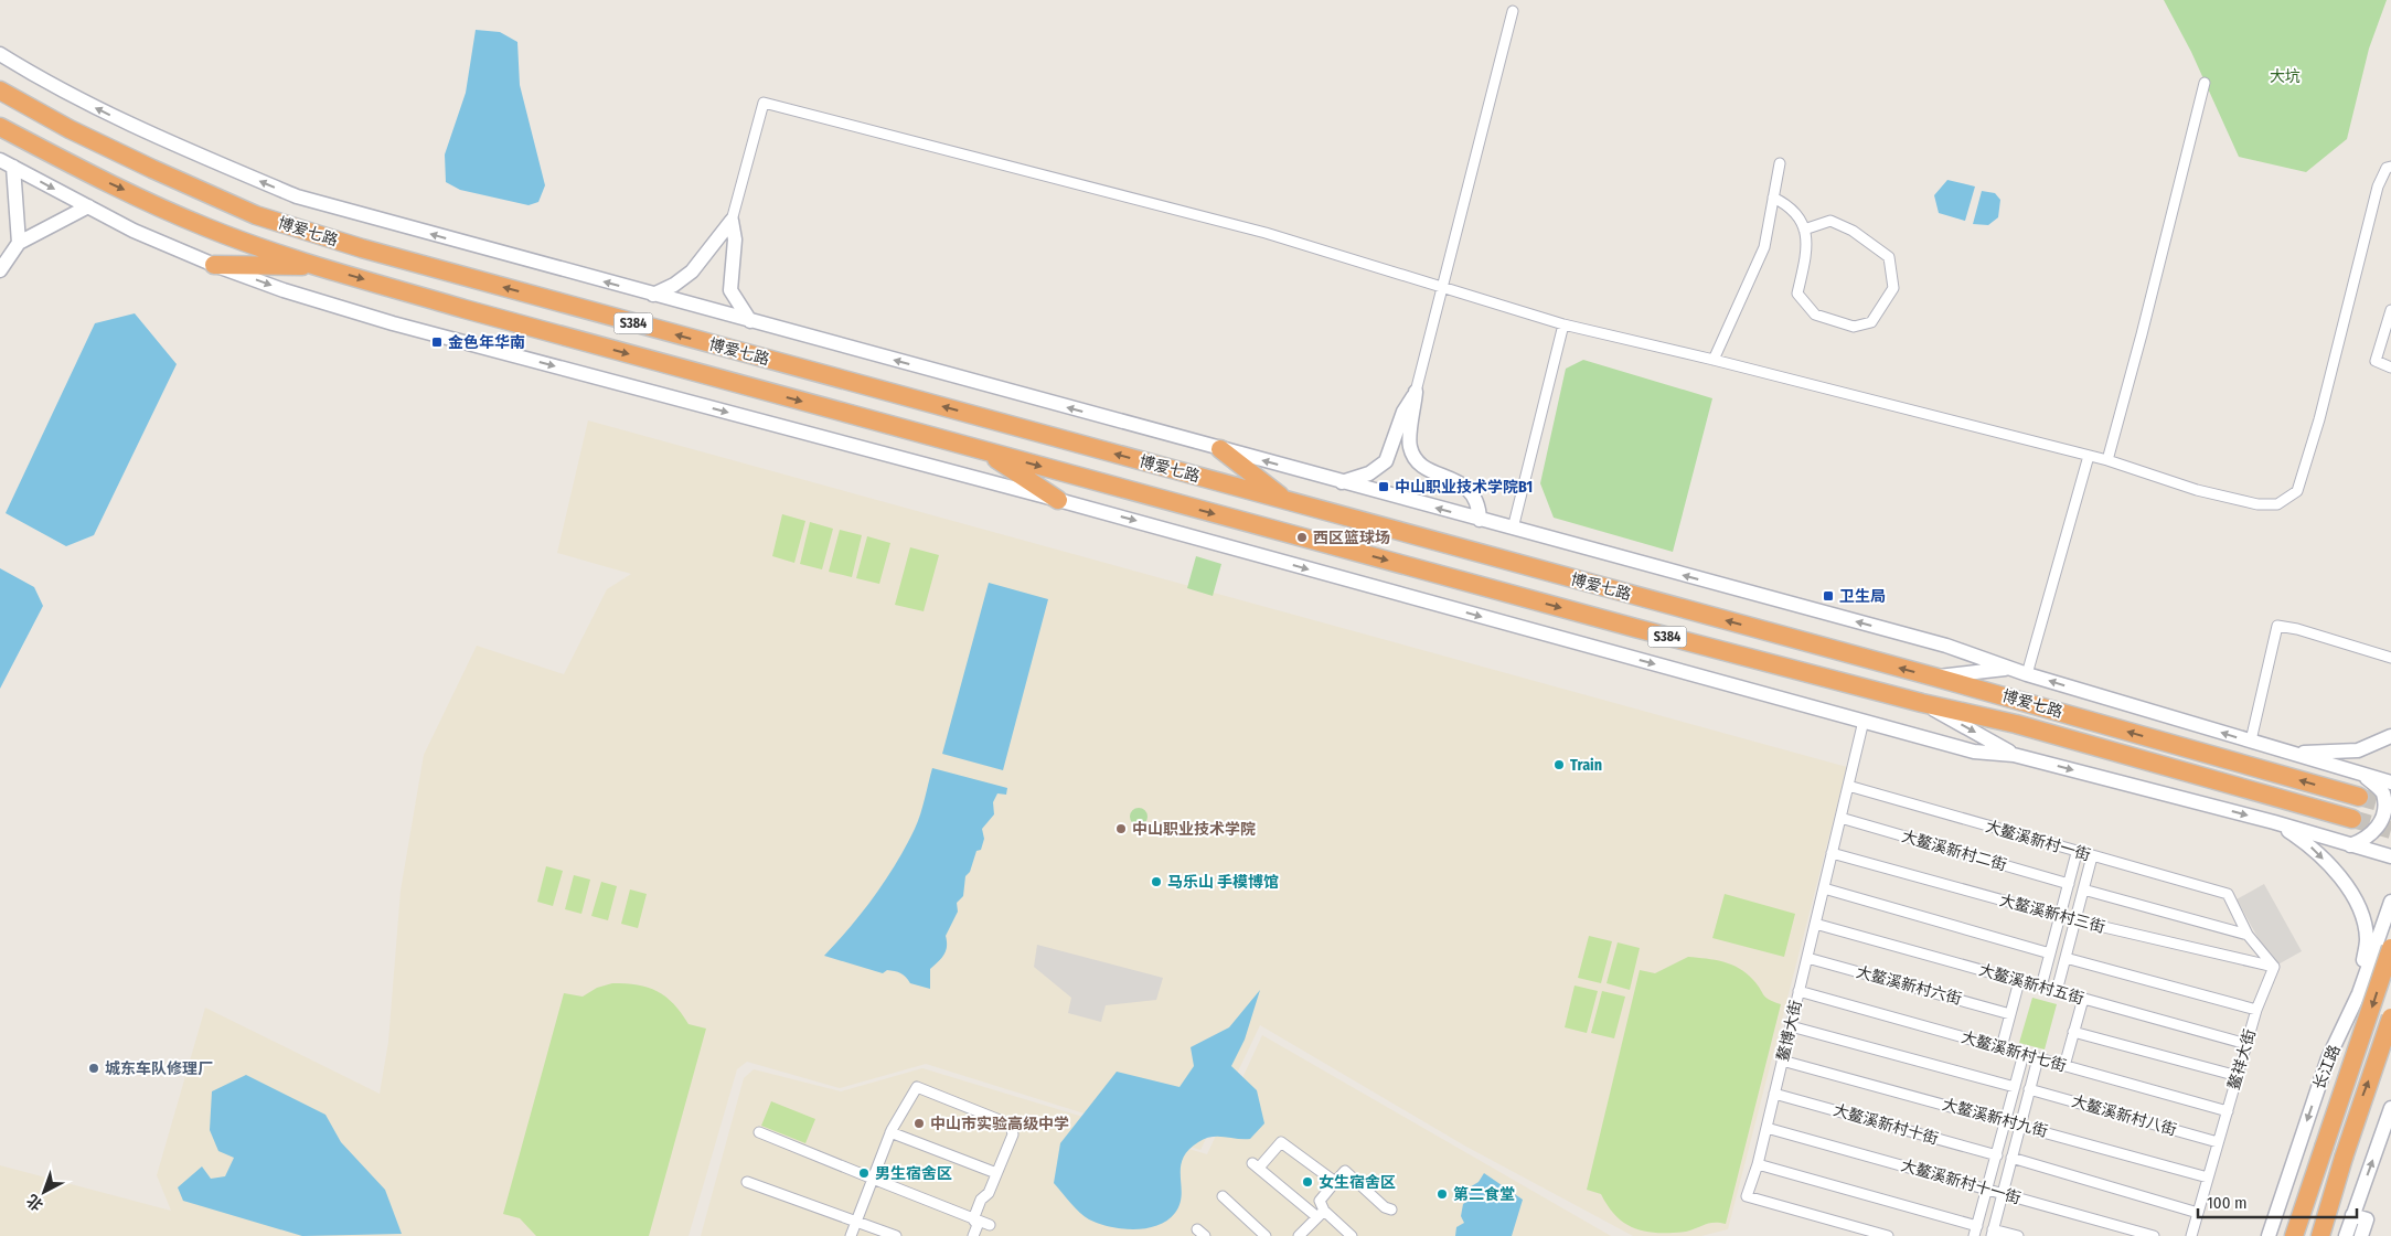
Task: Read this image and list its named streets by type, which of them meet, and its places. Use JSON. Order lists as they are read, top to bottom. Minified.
{"streets":{"highway":["博爱七路","S384","长江路"],"street":["大鳌溪新村一街","大鳌溪新村二街","大鳌溪新村三街","大鳌溪新村五街","大鳌溪新村六街","鳌博大街","大鳌溪新村七街","鳌祥大街","大鳌溪新村八街","大鳌溪新村九街","大鳌溪新村十街","大鳌溪新村十一街"]},"crossings":[["大鳌溪新村一街","鳌博大街"],["大鳌溪新村二街","鳌博大街"],["大鳌溪新村三街","鳌博大街"],["大鳌溪新村三街","鳌祥大街"],["大鳌溪新村五街","鳌博大街"],["大鳌溪新村五街","鳌祥大街"],["大鳌溪新村六街","鳌博大街"],["鳌博大街","大鳌溪新村七街"],["鳌博大街","大鳌溪新村九街"],["鳌博大街","大鳌溪新村十街"],["鳌博大街","大鳌溪新村十一街"],["大鳌溪新村七街","鳌祥大街"],["鳌祥大街","大鳌溪新村八街"],["鳌祥大街","大鳌溪新村九街"]],"parks":["大坑"],"places":{"transit":["金色年华南","中山职业技术学院B1","卫生局"],"other":["西区篮球场","Train","中山职业技术学院","马乐山 手模博馆","城东车队修理厂","中山市实验高级中学","男生宿舍区","女生宿舍区","第二食堂"]},"scale_bar":"100 m","north":"bottom left"}
